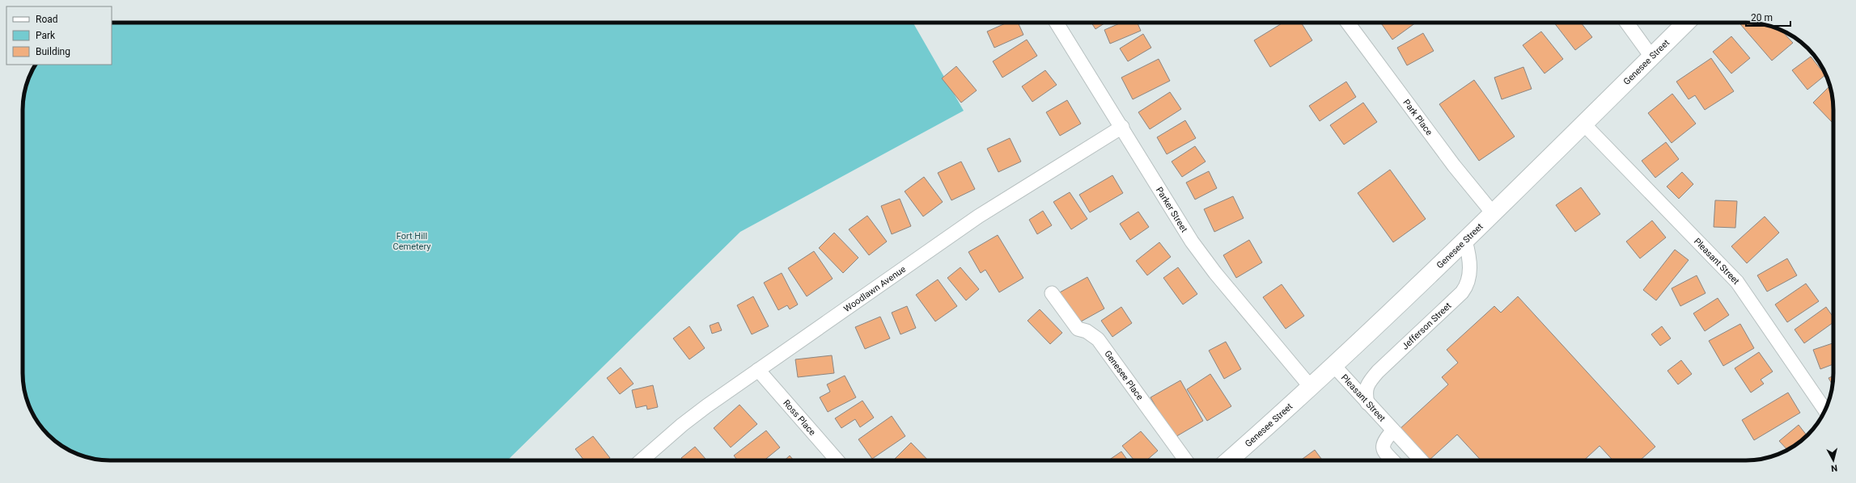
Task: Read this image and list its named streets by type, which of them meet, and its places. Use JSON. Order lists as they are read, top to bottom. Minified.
{"streets":{"main road":["Genesee Street"],"street":["Park Place","Parker Street","Pleasant Street","Woodlawn Avenue","Jefferson Street","Genesee Place","Ross Place"]},"crossings":[["Genesee Street","Park Place"],["Genesee Street","Parker Street"],["Genesee Street","Pleasant Street"],["Genesee Street","Jefferson Street"],["Parker Street","Woodlawn Avenue"],["Pleasant Street","Jefferson Street"],["Woodlawn Avenue","Ross Place"]],"parks":["Fort Hill Cemetery"],"legend":["Road","Park","Building"],"scale_bar":"20 m","north":"bottom"}
